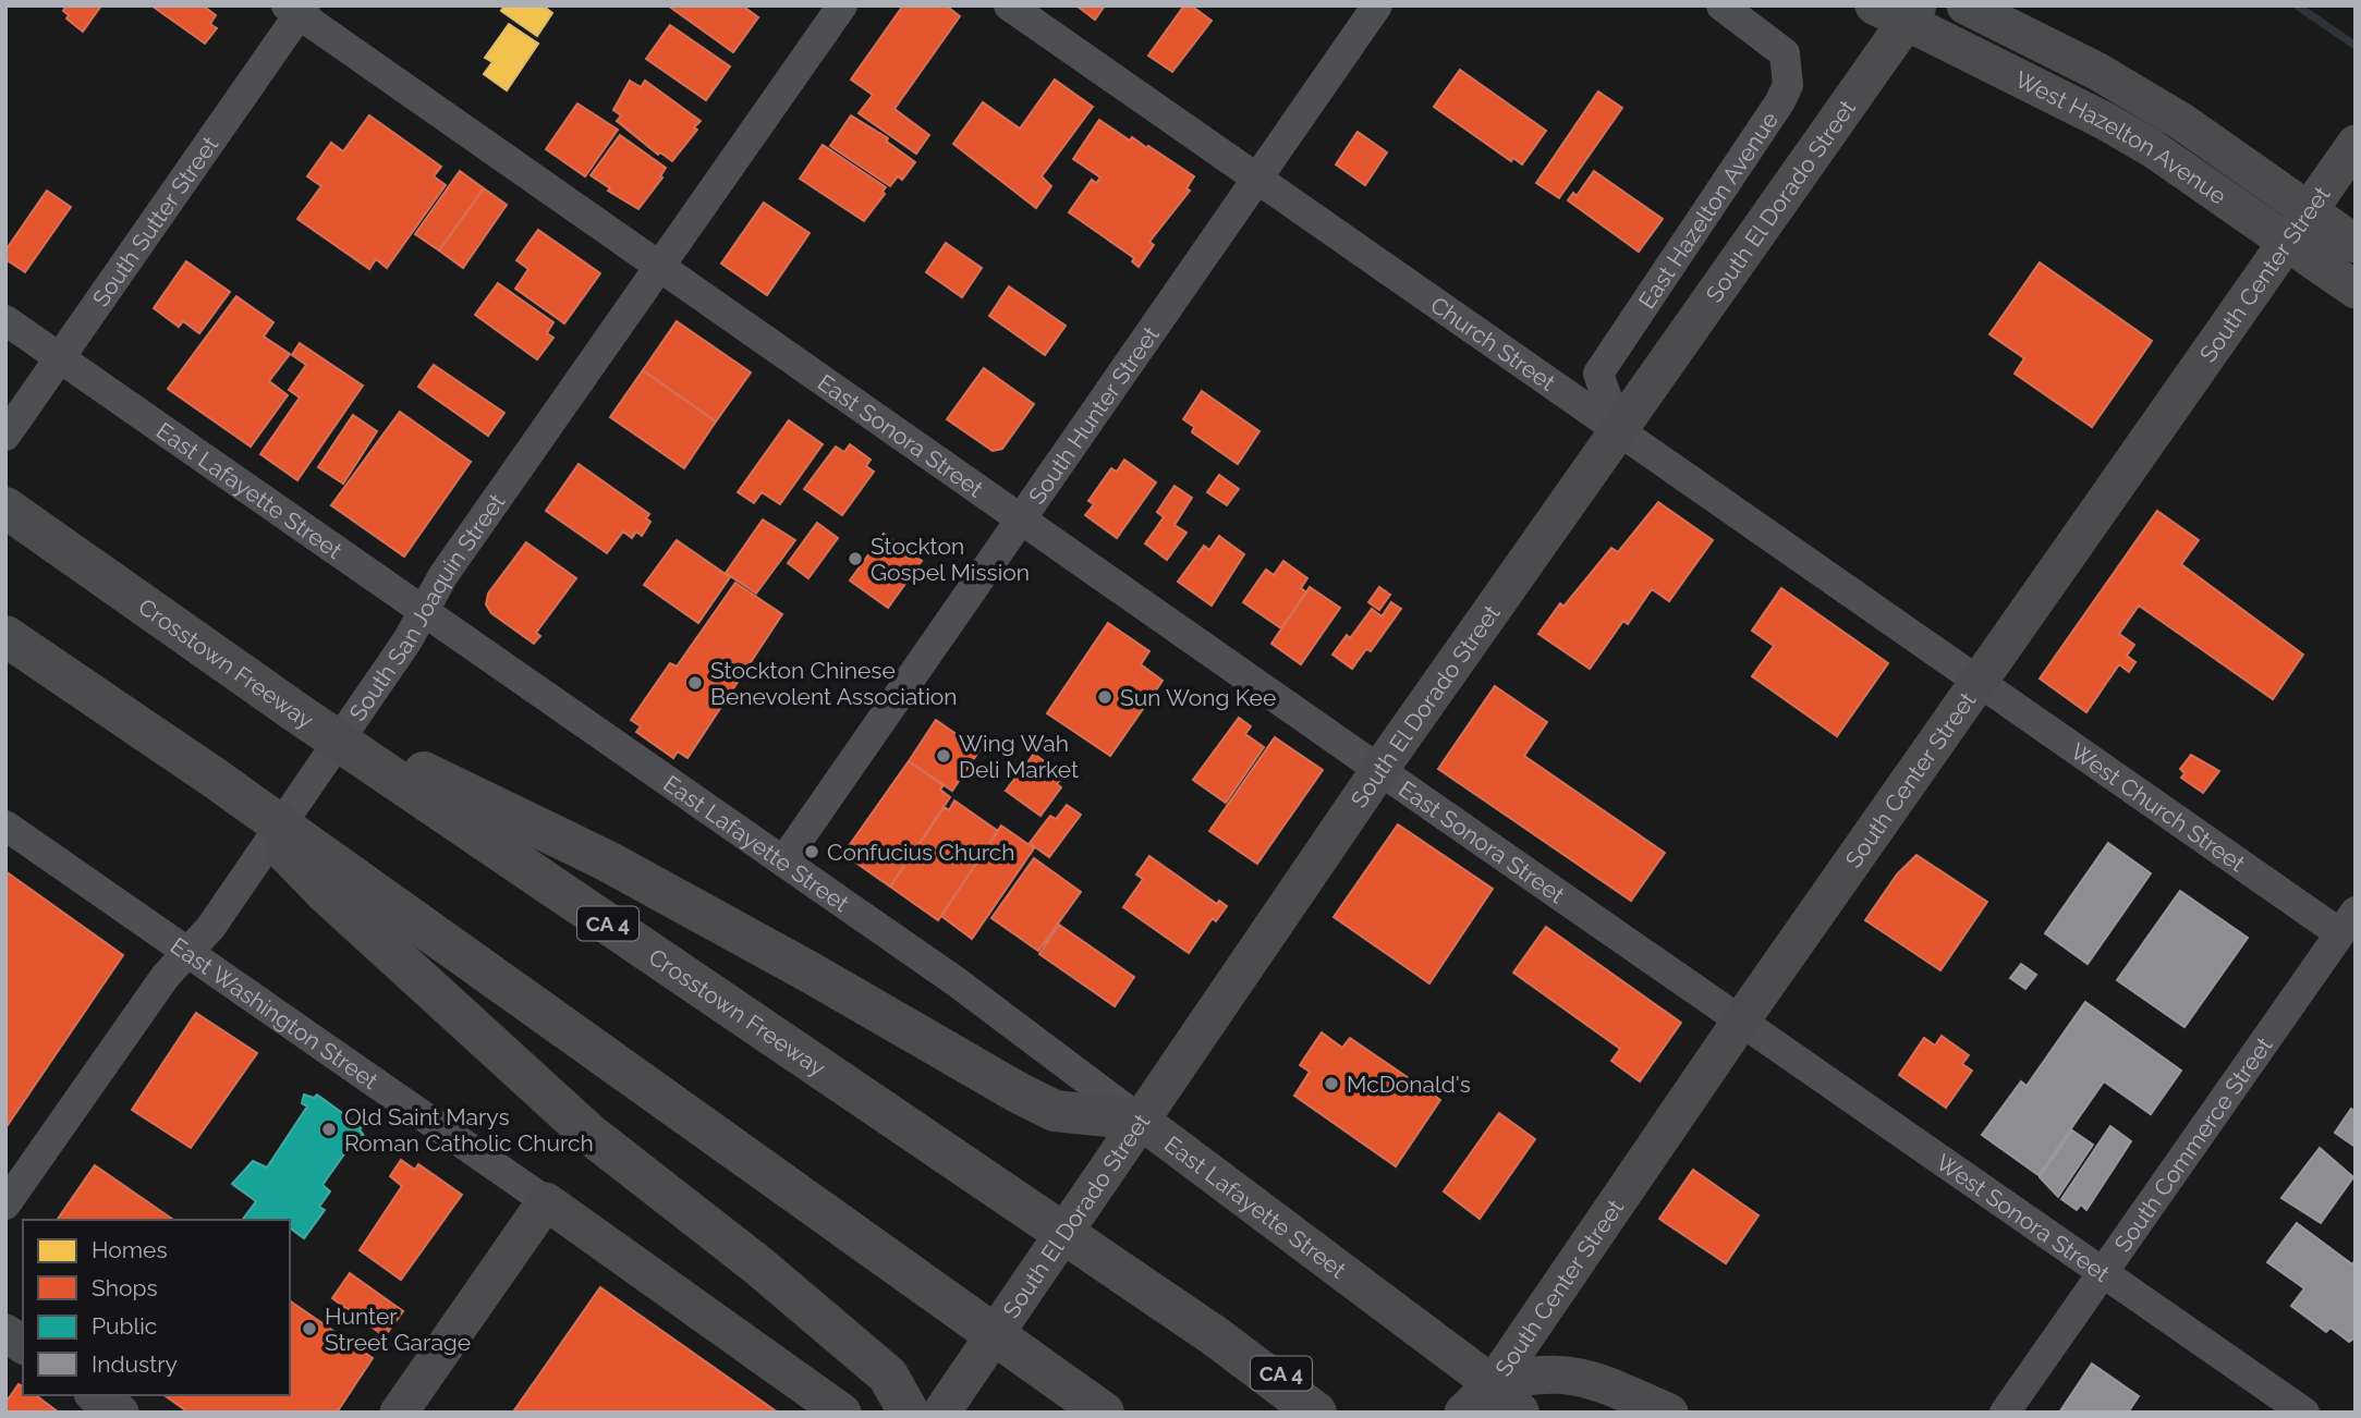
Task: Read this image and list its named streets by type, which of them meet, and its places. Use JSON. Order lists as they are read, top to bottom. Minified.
{"streets":{"highway":["Crosstown Freeway","CA 4"],"main road":["West Hazelton Avenue","South El Dorado Street","South Center Street","East Lafayette Street","East Washington Street"],"street":["East Hazelton Avenue","South Sutter Street","Church Street","South Hunter Street","East Sonora Street","South San Joaquin Street","West Church Street","South Commerce Street","West Sonora Street"]},"crossings":[["South El Dorado Street","East Hazelton Avenue"],["South El Dorado Street","Church Street"],["South El Dorado Street","East Sonora Street"],["South El Dorado Street","East Lafayette Street"],["East Hazelton Avenue","Church Street"],["South Sutter Street","East Sonora Street"],["South Sutter Street","East Lafayette Street"],["South Center Street","Church Street"],["South Center Street","East Sonora Street"],["South Center Street","East Lafayette Street"],["South Center Street","West Church Street"],["South Center Street","West Sonora Street"],["Church Street","South Hunter Street"],["Church Street","West Church Street"],["South Hunter Street","East Sonora Street"],["South Hunter Street","East Lafayette Street"],["East Sonora Street","South San Joaquin Street"],["East Sonora Street","West Sonora Street"],["East Lafayette Street","South San Joaquin Street"],["South San Joaquin Street","East Washington Street"],["Crosstown Freeway","CA 4"],["West Church Street","South Commerce Street"],["South Commerce Street","West Sonora Street"]],"places":["Stockton Gospel Mission","Stockton Chinese Benevolent Association","Sun Wong Kee","Wing Wah Deli Market","Confucius Church","McDonald's","Old Saint Marys Roman Catholic Church","Hunter Street Garage"],"legend":["Homes","Shops","Public","Industry"]}
